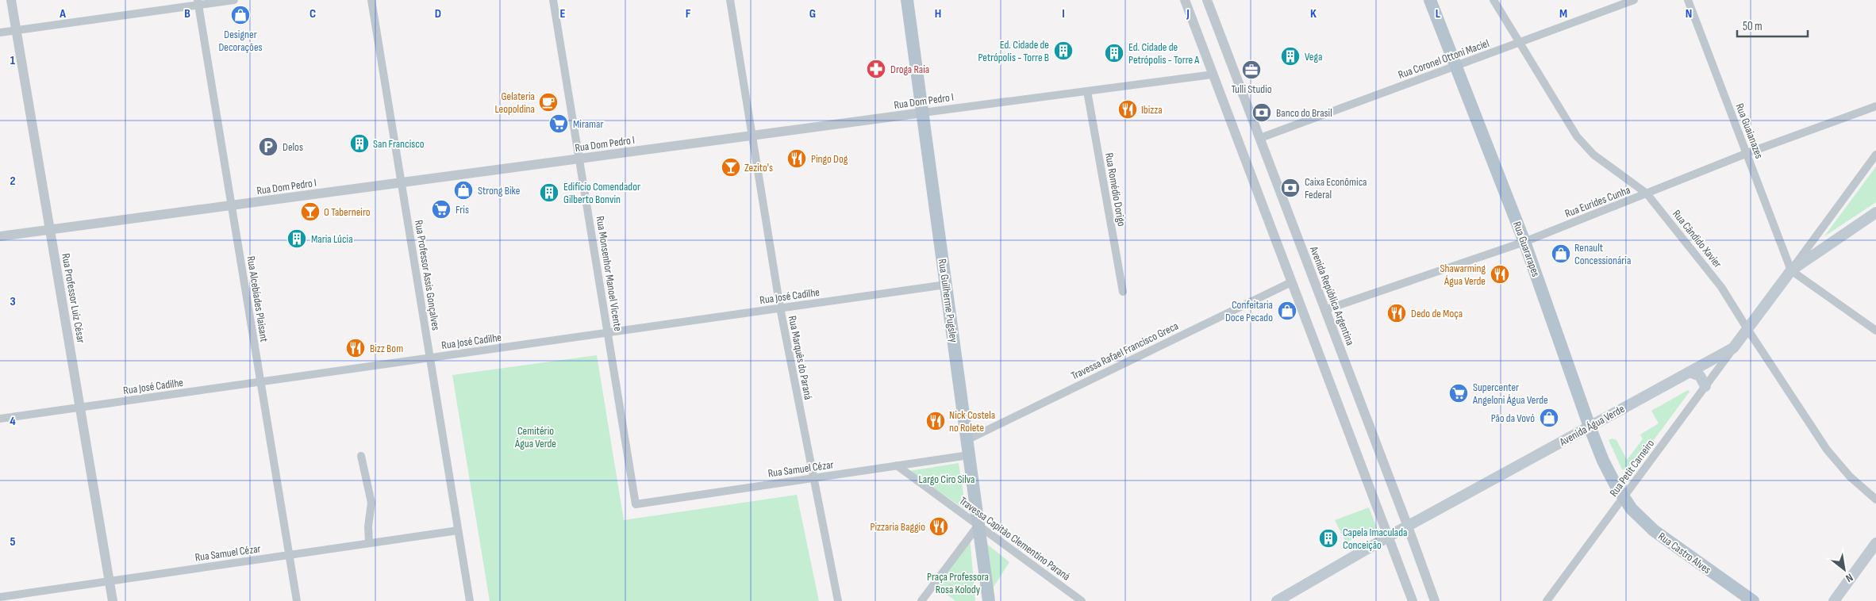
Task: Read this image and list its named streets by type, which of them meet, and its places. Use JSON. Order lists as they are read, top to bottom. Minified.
{"streets":{"main road":["Rua Guararapes","Rua Guilherme Pugsley","Avenida Água Verde","Rua Castro Alves"],"street":["Rua Coronel Ottoni Maciel","Rua Dom Pedro I","Rua Guaianazes","Rua Romédio Dorigo","Rua Eurides Cunha","Rua Cândido Xavier","Rua Monsenhor Manoel Vicente","Rua Professor Assis Gonçalves","Rua José Cadilhe","Avenida República Argentina","Rua Professor Luiz César","Rua Alcebíades Plaisant","Travessa Rafael Francisco Greca","Rua Marquês do Paraná","Rua Petit Carneiro","Rua Samuel Cézar","Travessa Capitão Clementino Paraná"]},"crossings":[["Rua Coronel Ottoni Maciel","Rua Cândido Xavier"],["Rua Coronel Ottoni Maciel","Rua Guararapes"],["Rua Coronel Ottoni Maciel","Avenida República Argentina"],["Rua Dom Pedro I","Rua Romédio Dorigo"],["Rua Dom Pedro I","Rua Monsenhor Manoel Vicente"],["Rua Dom Pedro I","Rua Professor Assis Gonçalves"],["Rua Dom Pedro I","Rua Professor Luiz César"],["Rua Dom Pedro I","Rua Alcebíades Plaisant"],["Rua Dom Pedro I","Rua Guilherme Pugsley"],["Rua Dom Pedro I","Rua Marquês do Paraná"],["Rua Guaianazes","Rua Eurides Cunha"],["Rua Guaianazes","Avenida Água Verde"],["Rua Eurides Cunha","Rua Cândido Xavier"],["Rua Eurides Cunha","Rua Guararapes"],["Rua Eurides Cunha","Avenida República Argentina"],["Rua Cândido Xavier","Avenida Água Verde"],["Rua Guararapes","Avenida Água Verde"],["Rua Guararapes","Rua Petit Carneiro"],["Rua Guararapes","Rua Castro Alves"],["Rua Monsenhor Manoel Vicente","Rua José Cadilhe"],["Rua Monsenhor Manoel Vicente","Rua Samuel Cézar"],["Rua Professor Assis Gonçalves","Rua José Cadilhe"],["Rua Professor Assis Gonçalves","Rua Samuel Cézar"],["Rua José Cadilhe","Rua Professor Luiz César"],["Rua José Cadilhe","Rua Alcebíades Plaisant"],["Rua José Cadilhe","Rua Guilherme Pugsley"],["Rua José Cadilhe","Rua Marquês do Paraná"],["Avenida República Argentina","Avenida Água Verde"],["Rua Professor Luiz César","Rua Samuel Cézar"],["Rua Alcebíades Plaisant","Rua Samuel Cézar"],["Rua Guilherme Pugsley","Travessa Rafael Francisco Greca"],["Rua Guilherme Pugsley","Rua Samuel Cézar"],["Rua Guilherme Pugsley","Travessa Capitão Clementino Paraná"],["Rua Marquês do Paraná","Rua Samuel Cézar"],["Avenida Água Verde","Rua Petit Carneiro"],["Rua Petit Carneiro","Rua Castro Alves"],["Rua Samuel Cézar","Travessa Capitão Clementino Paraná"]],"parks":["Cemitério Água Verde","Largo Ciro Silva","Praça Professora Rosa Kolody"],"places":{"shop":["Designer Decorações","Strong Bike","Renault Concessionária","Confeitaria Doce Pecado","Pão da Vovó"],"building":["Ed. Cidade de Petrópolis - Torre B","Ed. Cidade de Petrópolis - Torre A","Vega","San Francisco","Edifício Comendador Gilberto Bonvin","Maria Lúcia","Capela Imaculada Conceição"],"pharmacy":["Droga Raia"],"office":["Tulli Studio"],"cafe":["Gelateria Leopoldina"],"restaurant":["Ibizza","Pingo Dog","Shawarming Água Verde","Dedo de Moça","Bizz Bom","Nick Costela no Rolete","Pizzaria Baggio"],"bank":["Banco do Brasil","Caixa Econômica Federal"],"supermarket":["Miramar","Fris","Supercenter Angeloni Água Verde"],"parking":["Delos"],"bar":["Zezito's","O Taberneiro"]},"scale_bar":"50 m","north":"bottom right","grid":{"columns":["A","B","C","D","E","F","G","H","I","J","K","L","M","N"],"rows":["1","2","3","4","5"]}}
